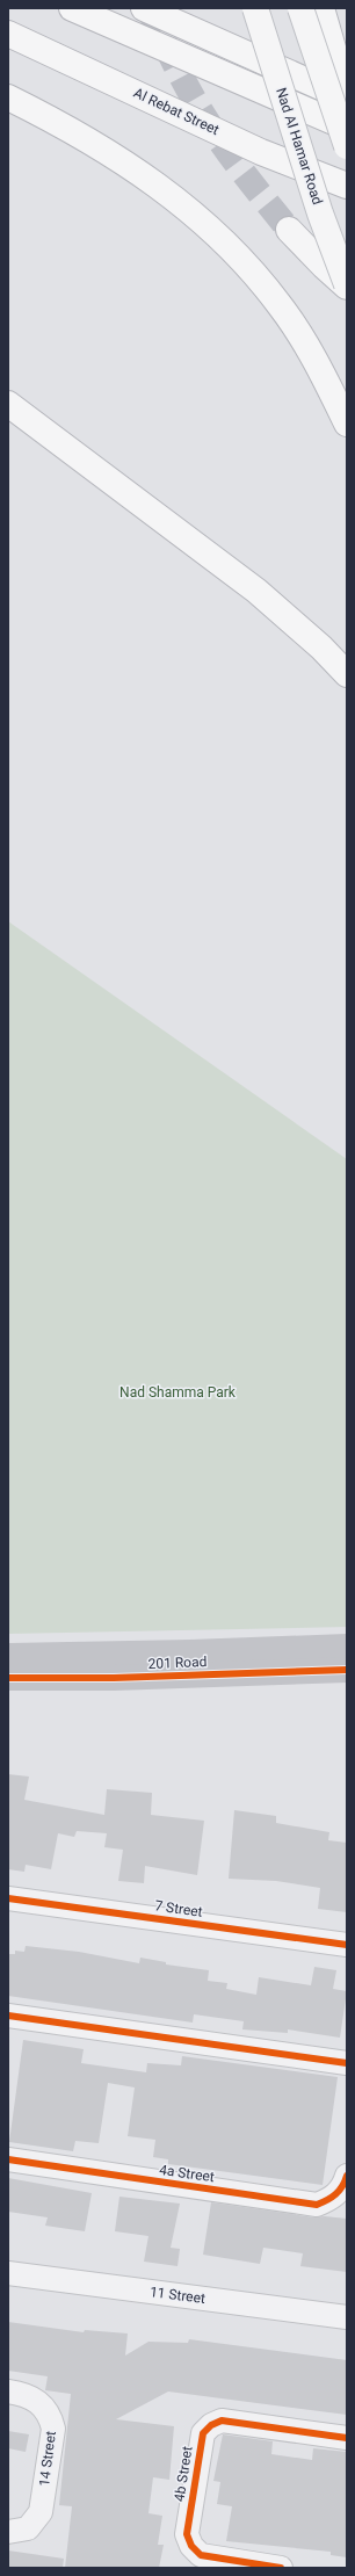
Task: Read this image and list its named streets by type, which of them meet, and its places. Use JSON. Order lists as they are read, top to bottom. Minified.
{"streets":{"main road":["Al Rebat Street","Nad Al Hamar Road"],"street":["201 Road","7 Street","4a Street","11 Street","14 Street","4b Street"]},"parks":["Nad Shamma Park"]}
